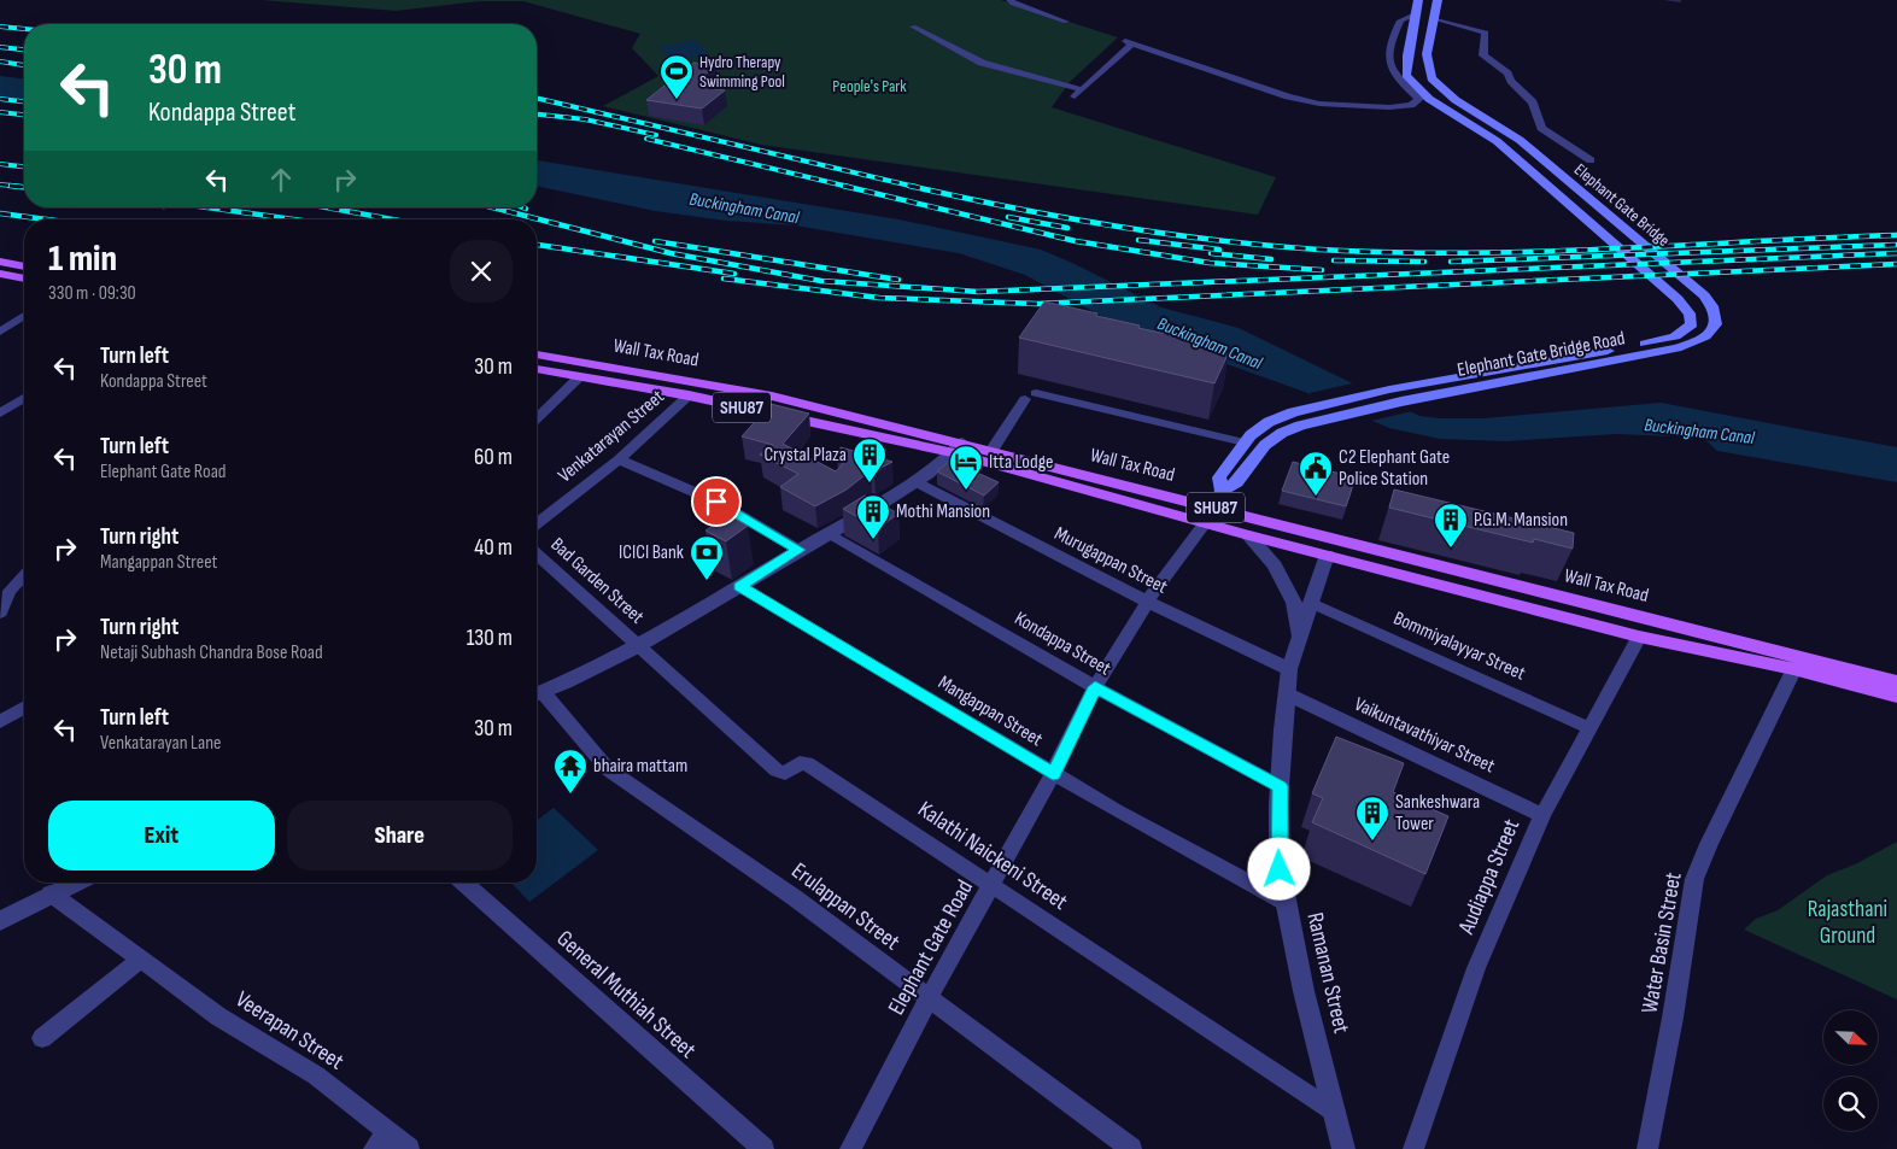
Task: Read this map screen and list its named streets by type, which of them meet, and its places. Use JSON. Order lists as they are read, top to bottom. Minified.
{"streets":{"main road":["Elephant Gate Bridge","Wall Tax Road","Elephant Gate Bridge Road","SHU87"],"street":["Venkatarayan Street","Murugappan Street","Bad Garden Street","Kondappa Street","Bommiyalayyar Street","Mangappan Street","Vaikuntavathiyar Street","Kalathi Naickeni Street","Audiappa Street","Erulappan Street","Water Basin Street","Elephant Gate Road","Ramanan Street","General Muthiah Street","Veerapan Street"]},"crossings":[["Elephant Gate Bridge","Elephant Gate Bridge Road"],["Wall Tax Road","Venkatarayan Street"],["Wall Tax Road","Audiappa Street"],["Wall Tax Road","Water Basin Street"],["Wall Tax Road","Elephant Gate Road"],["Wall Tax Road","Ramanan Street"],["Murugappan Street","Elephant Gate Road"],["Murugappan Street","Ramanan Street"],["Bad Garden Street","Kalathi Naickeni Street"],["Kondappa Street","Elephant Gate Road"],["Kondappa Street","Ramanan Street"],["Bommiyalayyar Street","Audiappa Street"],["Mangappan Street","Elephant Gate Road"],["Mangappan Street","Ramanan Street"],["Vaikuntavathiyar Street","Audiappa Street"],["Vaikuntavathiyar Street","Ramanan Street"],["Kalathi Naickeni Street","Elephant Gate Road"],["Kalathi Naickeni Street","Ramanan Street"],["Erulappan Street","Elephant Gate Road"]],"water":["Buckingham Canal"],"parks":["People's Park","Rajasthani Ground"],"places":{"sports":["Hydro Therapy Swimming Pool"],"building":["Crystal Plaza","Mothi Mansion","P.G.M. Mansion","Sankeshwara Tower"],"hotel":["Itta Lodge"],"public building":["C2 Elephant Gate Police Station"],"bank":["ICICI Bank"],"temple":["bhaira mattam"]},"north":"bottom right","page":{"turn":["30 m","Kondappa Street"],"heading":["1 min","330 m · 09:30"],"list":[{"name":"Turn left","note":"Kondappa Street","value":"30 m"},{"name":"Turn left","note":"Elephant Gate Road","value":"60 m"},{"name":"Turn right","note":"Mangappan Street","value":"40 m"},{"name":"Turn right","note":"Netaji Subhash Chandra Bose Road","value":"130 m"},{"name":"Turn left","note":"Venkatarayan Lane","value":"30 m"}],"buttons":["Exit","Share"]}}
